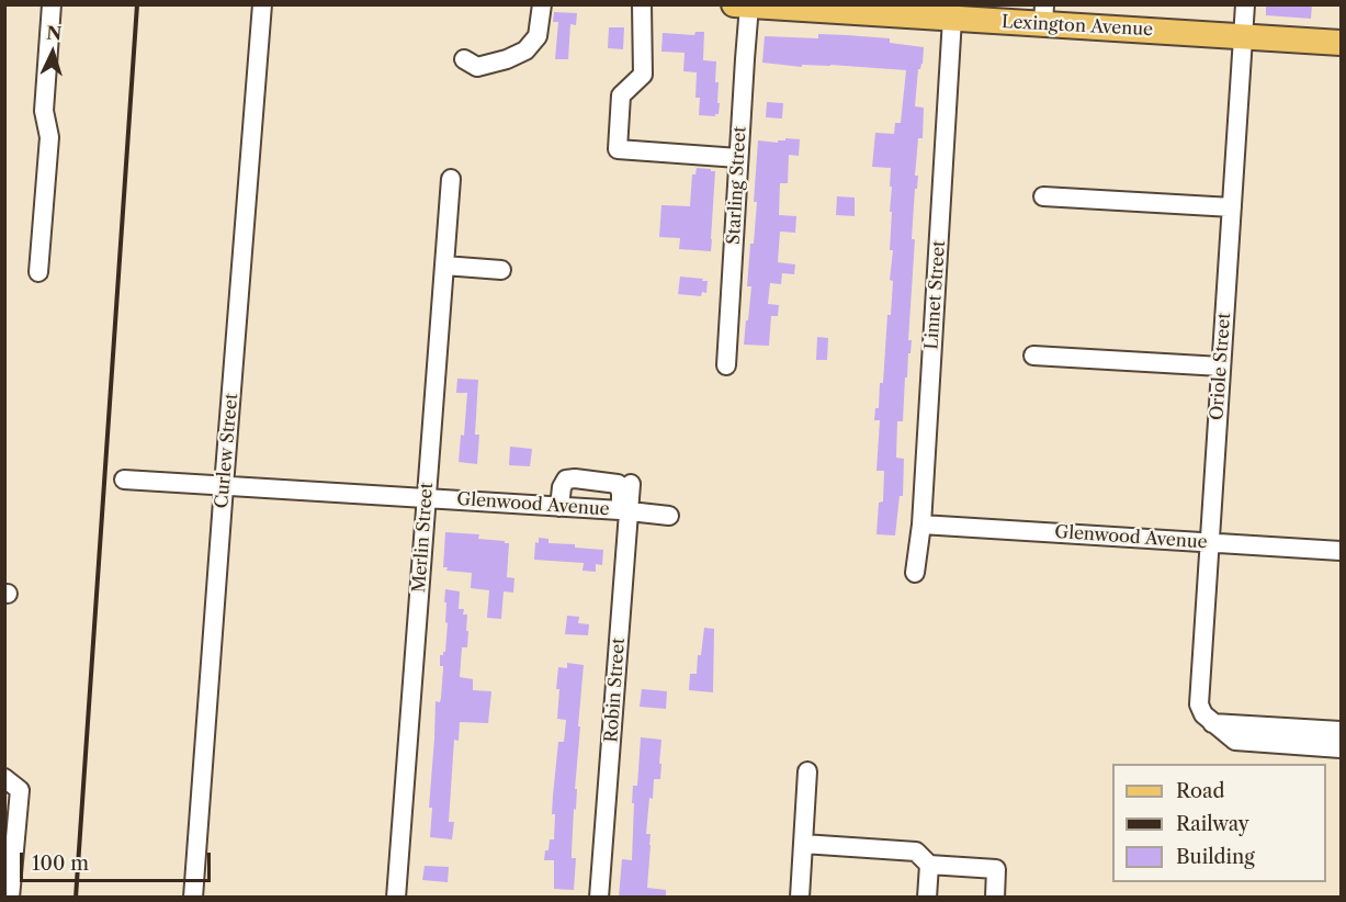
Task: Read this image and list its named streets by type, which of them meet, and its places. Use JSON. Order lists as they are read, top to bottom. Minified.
{"streets":{"main road":["Lexington Avenue"],"street":["Starling Street","Linnet Street","Oriole Street","Curlew Street","Glenwood Avenue","Merlin Street","Robin Street"]},"crossings":[["Lexington Avenue","Starling Street"],["Lexington Avenue","Linnet Street"],["Lexington Avenue","Oriole Street"],["Linnet Street","Glenwood Avenue"],["Oriole Street","Glenwood Avenue"],["Curlew Street","Glenwood Avenue"],["Glenwood Avenue","Merlin Street"],["Glenwood Avenue","Robin Street"]],"legend":["Road","Railway","Building"],"scale_bar":"100 m","north":"top"}
